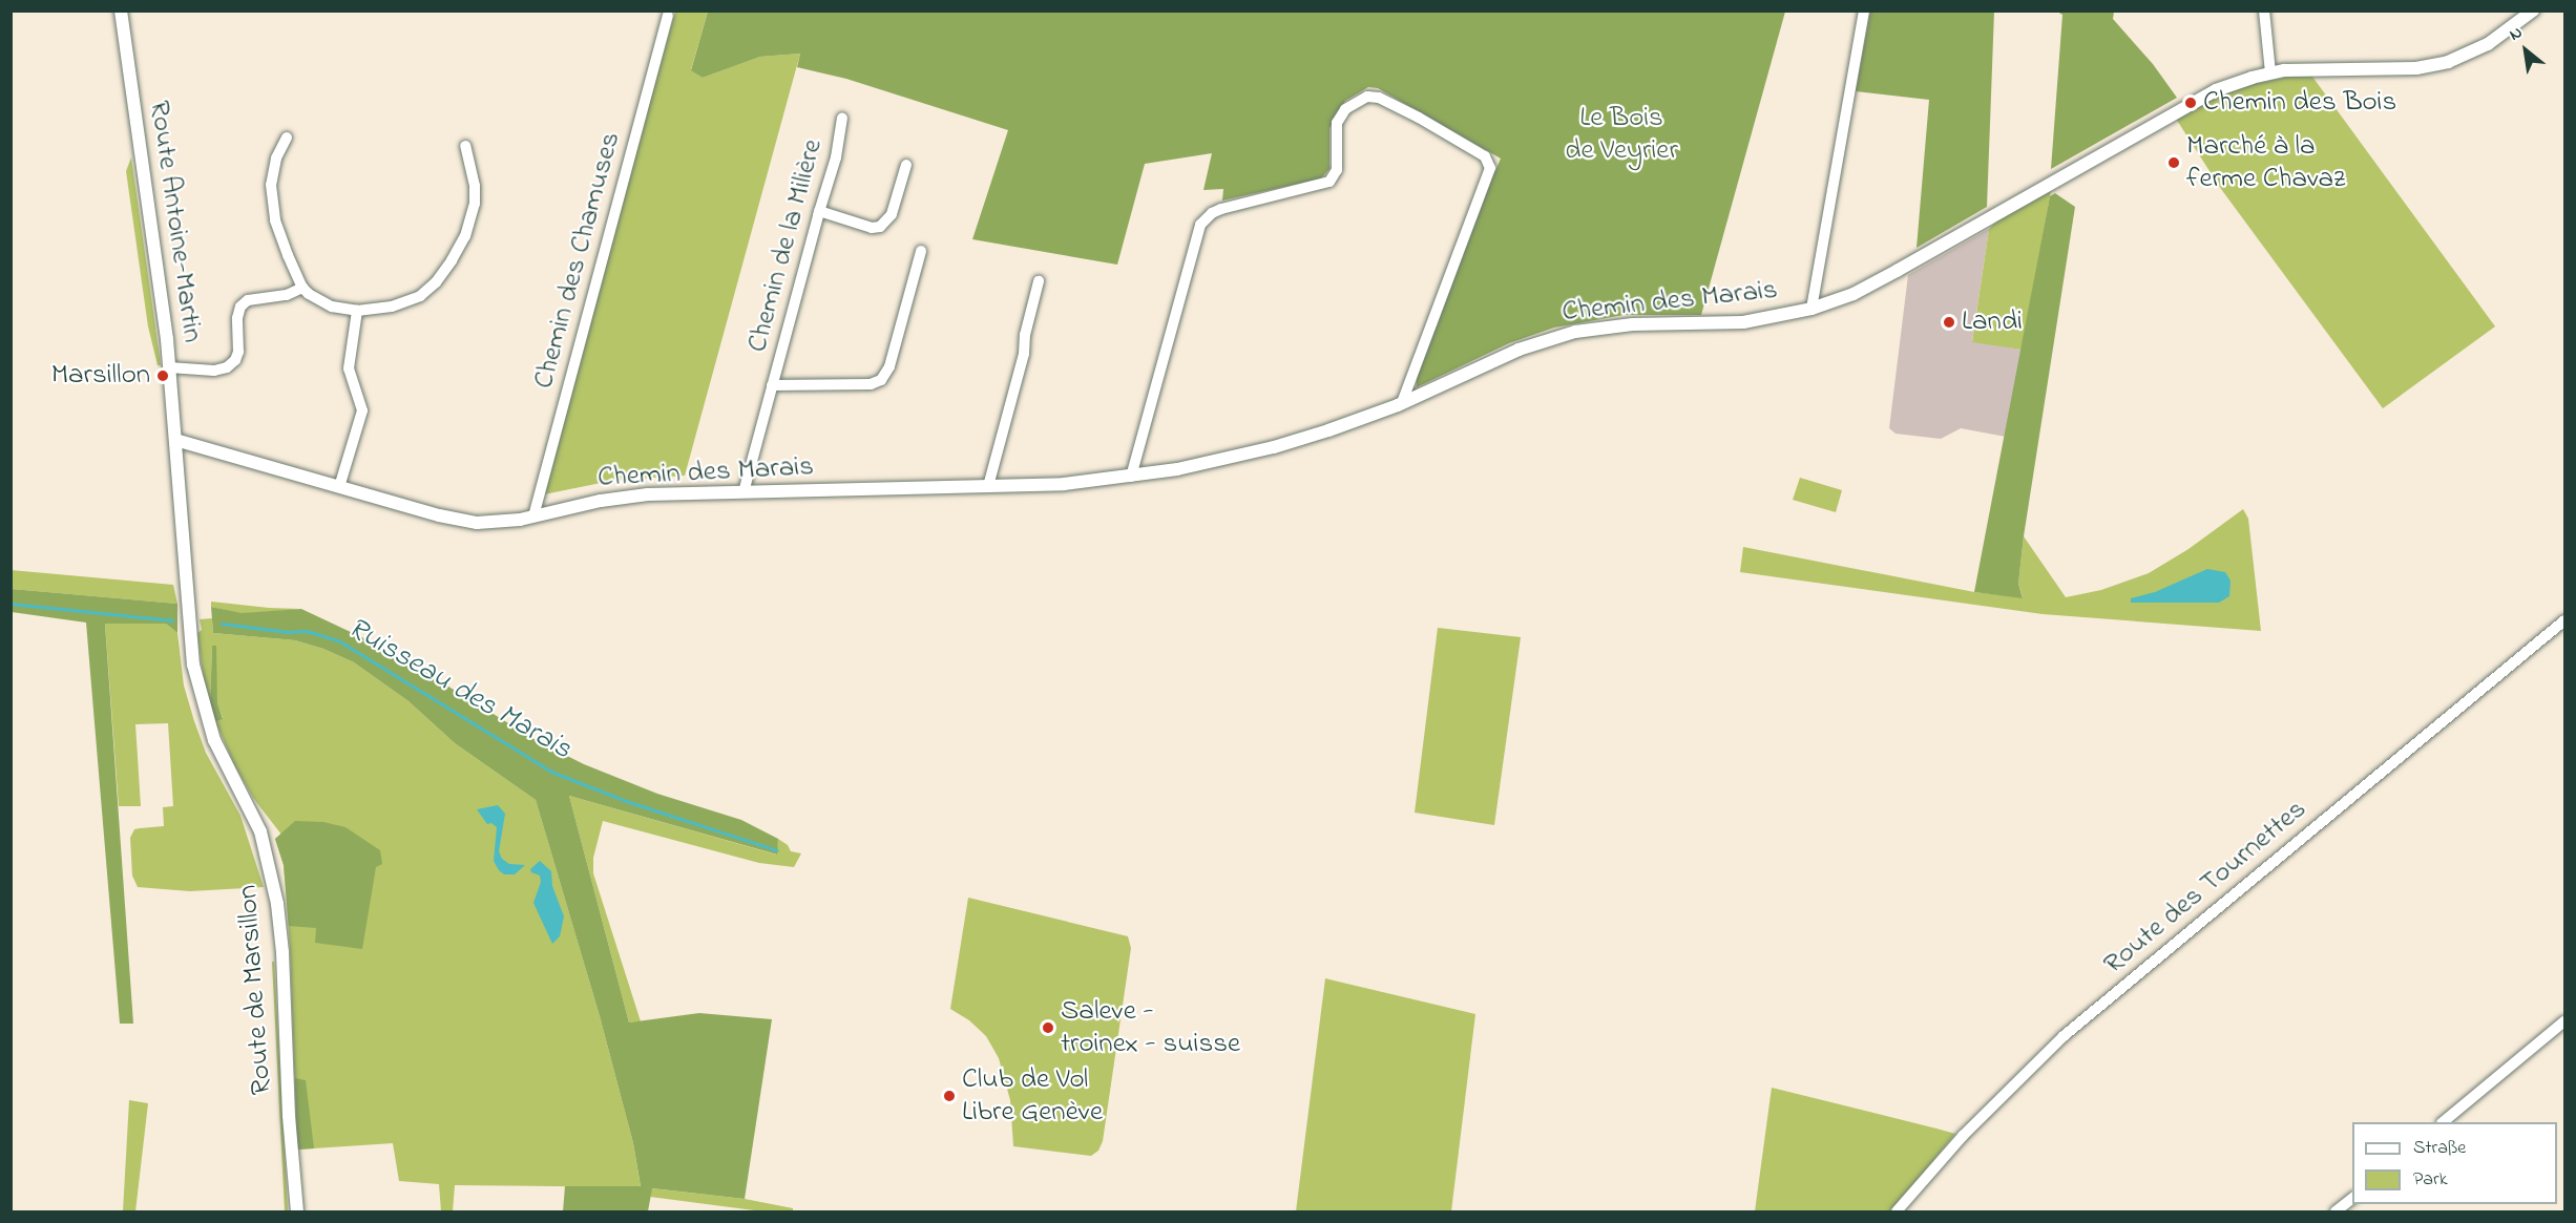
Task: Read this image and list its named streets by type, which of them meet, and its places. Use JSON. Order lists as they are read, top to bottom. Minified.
{"streets":{"street":["Route Antoine-Martin","Chemin de la Milière","Chemin des Chamuses","Chemin des Marais","Route des Tournettes","Route de Marsillon"]},"crossings":[["Route Antoine-Martin","Chemin des Marais"],["Route Antoine-Martin","Route de Marsillon"],["Chemin de la Milière","Chemin des Marais"],["Chemin des Chamuses","Chemin des Marais"],["Chemin des Marais","Route de Marsillon"]],"water":["Ruisseau des Marais"],"parks":["Le Bois de Veyrier"],"places":["Chemin des Bois","Marché à la ferme Chavaz","Landi","Marsillon","Saleve - troinex - suisse","Club de Vol Libre Genève"],"legend":["Straße","Park"],"north":"top left"}
